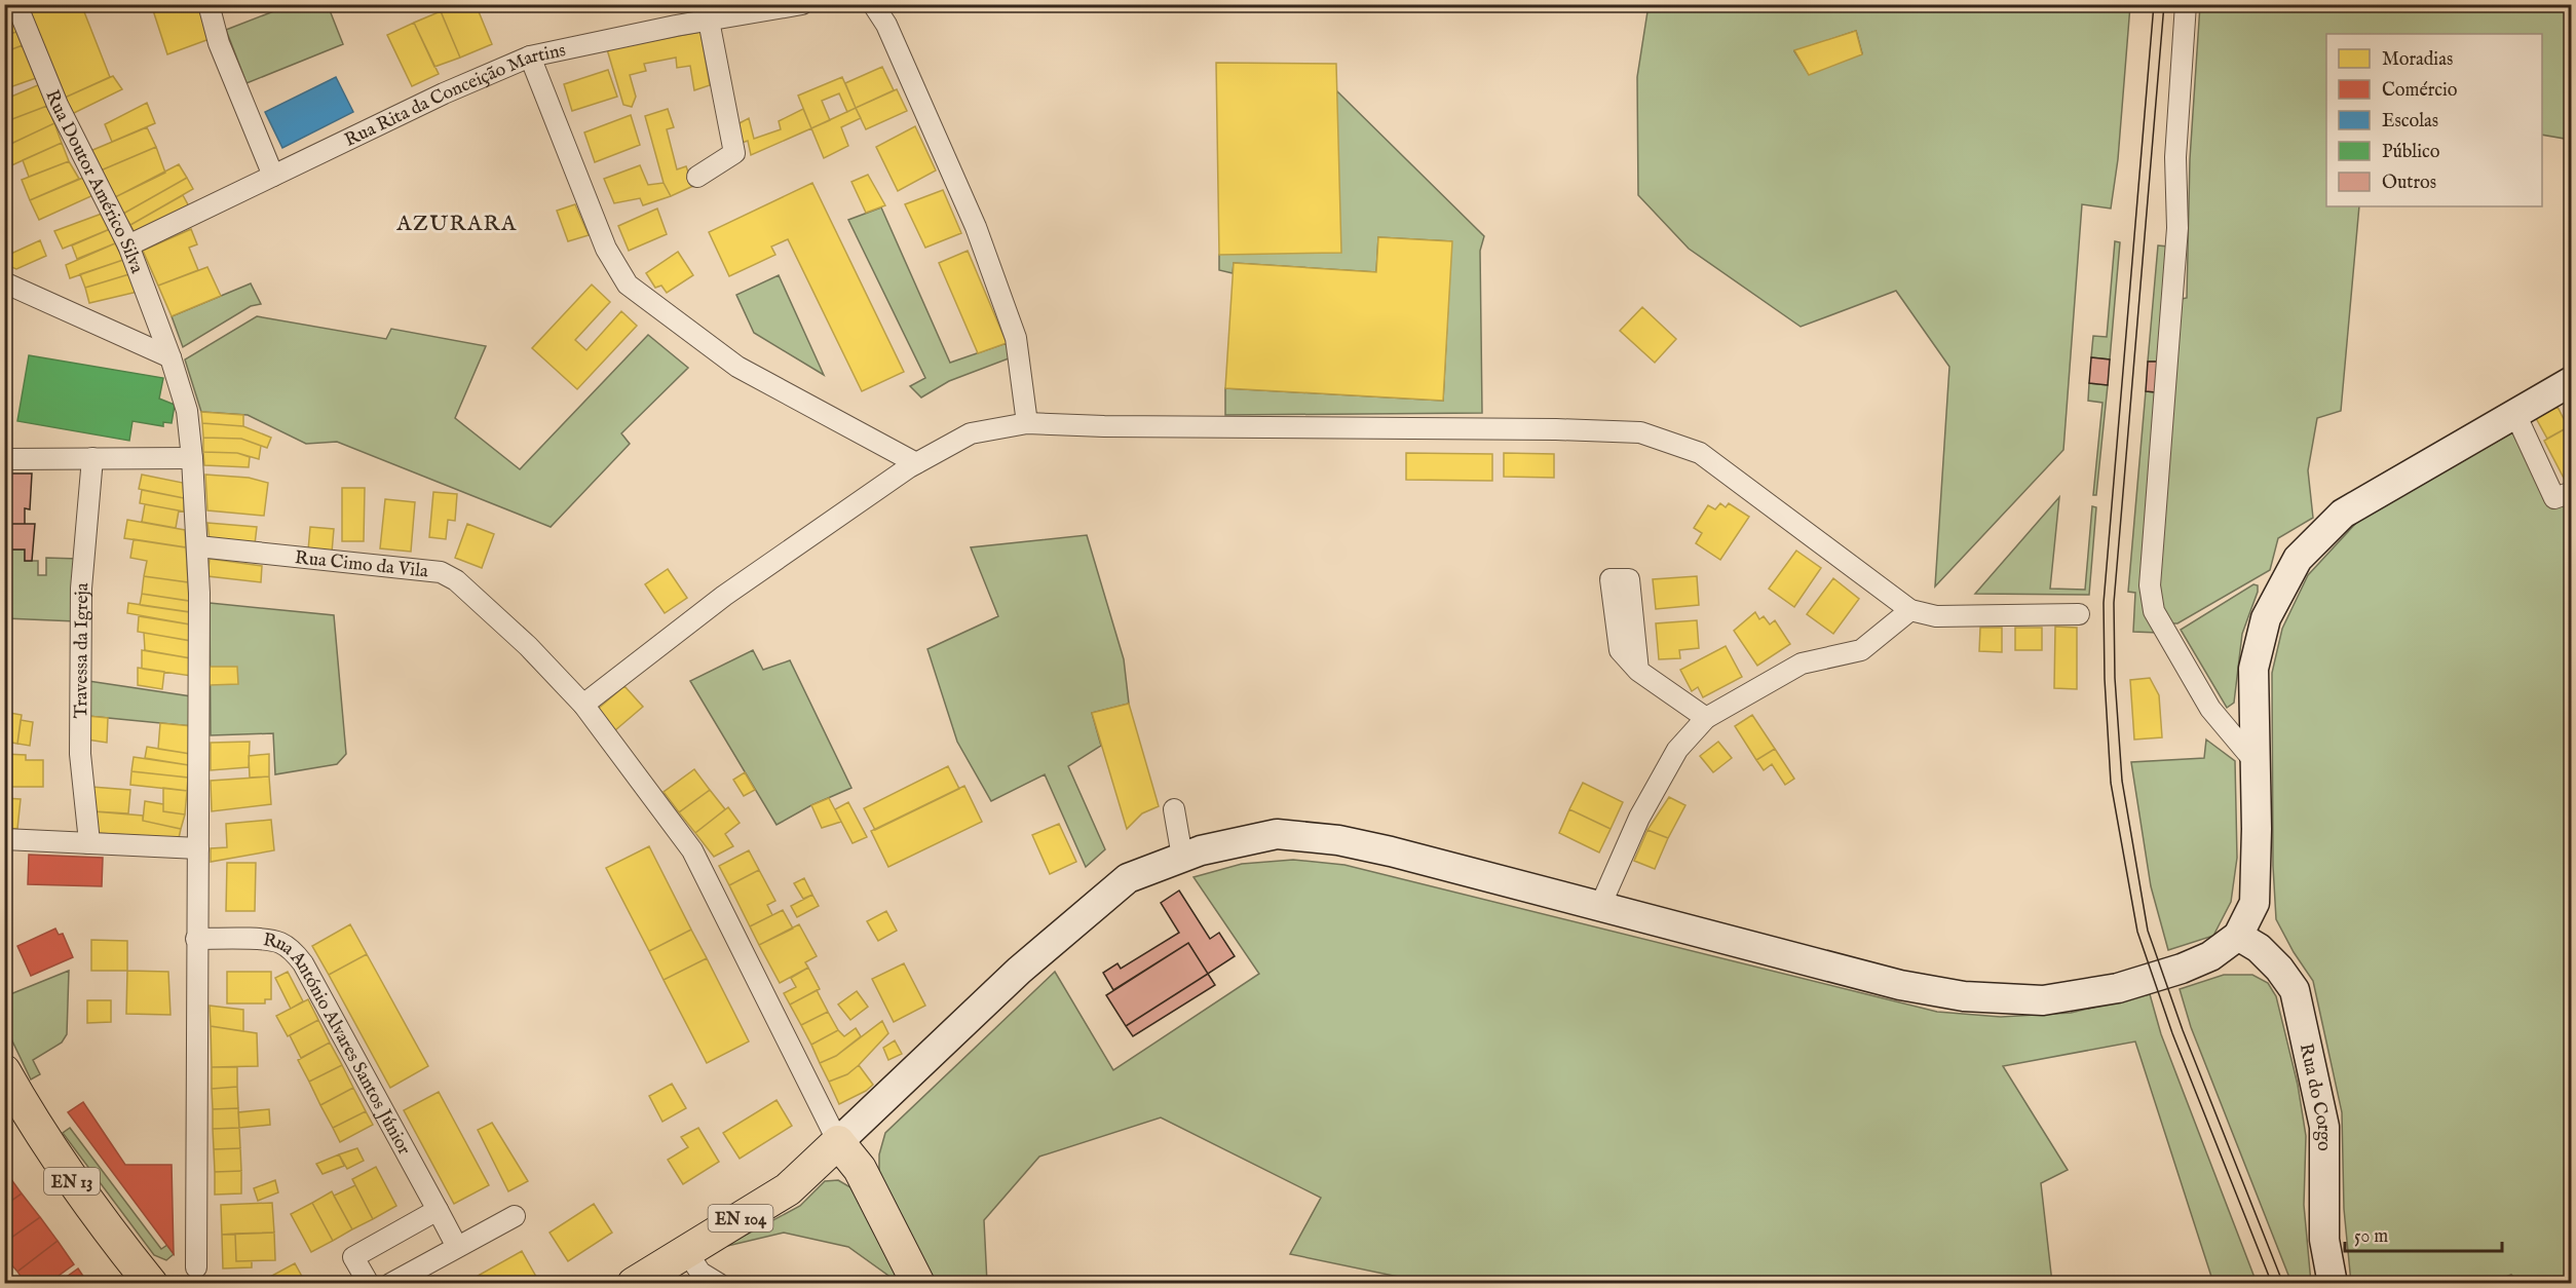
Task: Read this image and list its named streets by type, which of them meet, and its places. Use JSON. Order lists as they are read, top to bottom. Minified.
{"streets":{"main road":["EN 13","EN 104"],"street":["Rua Rita da Conceição Martins","Rua Doutor Américo Silva","Rua Cimo da Vila","Travessa da Igreja","Rua António Alvares Santos Júnior","Rua do Corgo"]},"crossings":[["Rua Rita da Conceição Martins","Rua Doutor Américo Silva"],["Rua Doutor Américo Silva","Rua Cimo da Vila"],["Rua Doutor Américo Silva","Rua António Alvares Santos Júnior"],["Rua Cimo da Vila","EN 104"]],"districts":["AZURARA"],"legend":["Moradias","Comércio","Escolas","Público","Outros"],"scale_bar":"50 m"}
